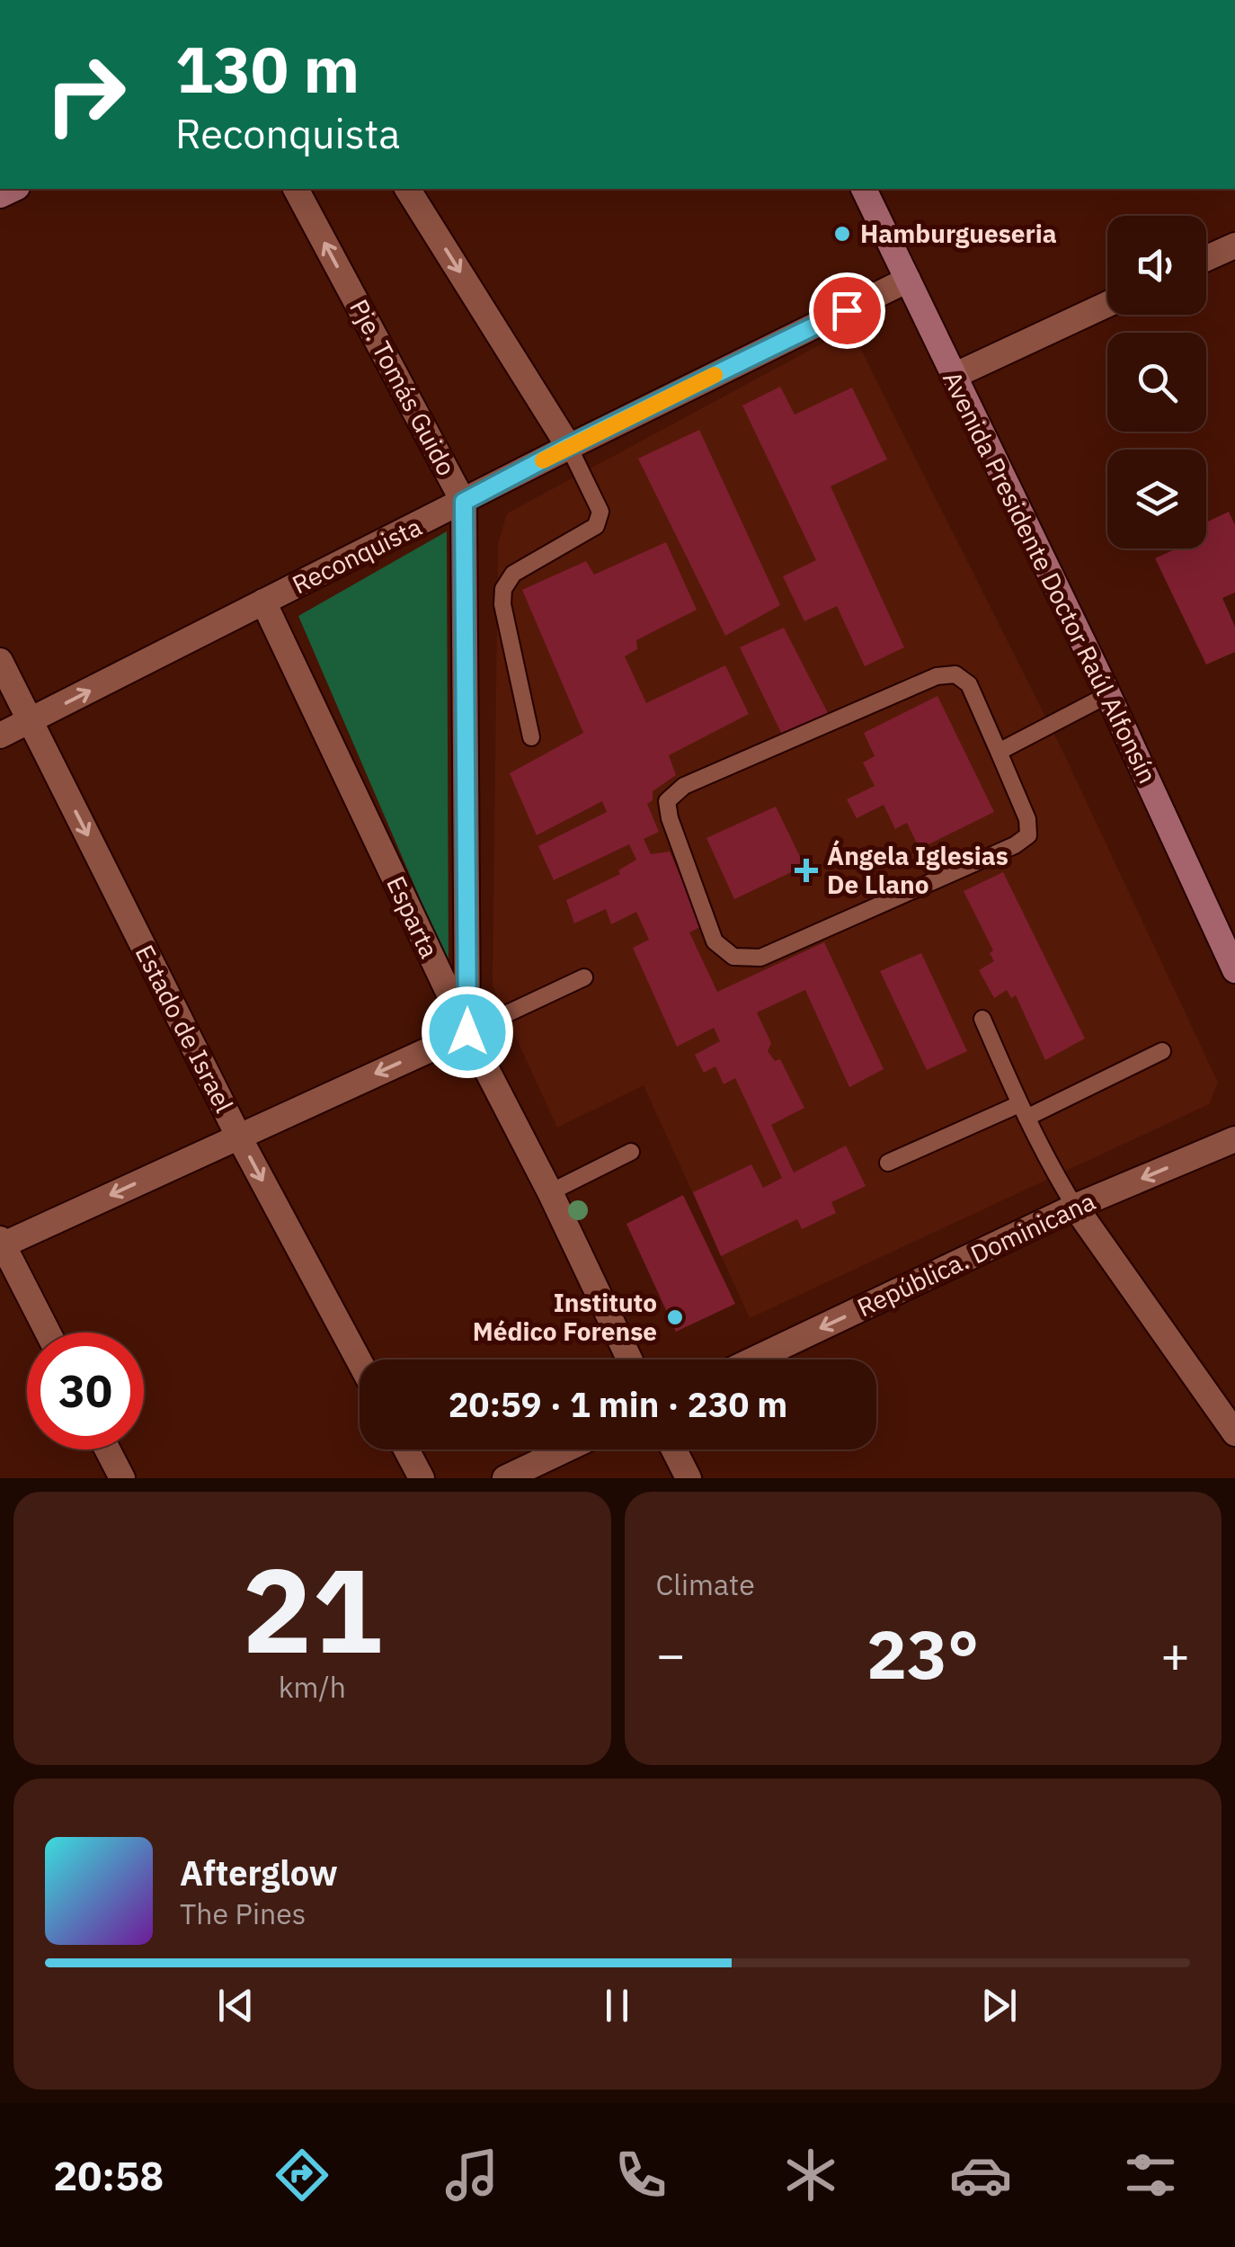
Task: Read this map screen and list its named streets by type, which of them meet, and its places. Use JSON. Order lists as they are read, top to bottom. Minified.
{"streets":{"main road":["Avenida Presidente Doctor Raúl Alfonsín"],"street":["Pje. Tomás Guido","Reconquista","Esparta","Estado de Israel","República. Dominicana"]},"crossings":[["Pje. Tomás Guido","Reconquista"],["Pje. Tomás Guido","Esparta"],["Reconquista","Avenida Presidente Doctor Raúl Alfonsín"],["Reconquista","Esparta"],["Reconquista","Estado de Israel"]],"one_way":["Estado de Israel","República. Dominicana"],"places":{"other":["Hamburgueseria","Instituto Médico Forense"],"health":["Ángela Iglesias De Llano"]},"page":{"turn":["130 m","Reconquista"],"limit":"30","trip":"20:59 · 1 min · 230 m","tile":[["21","km/h"],"Climate"],"heat":["−","23°","+"],"song":["Afterglow","The Pines"],"tabs":"20:58"}}
